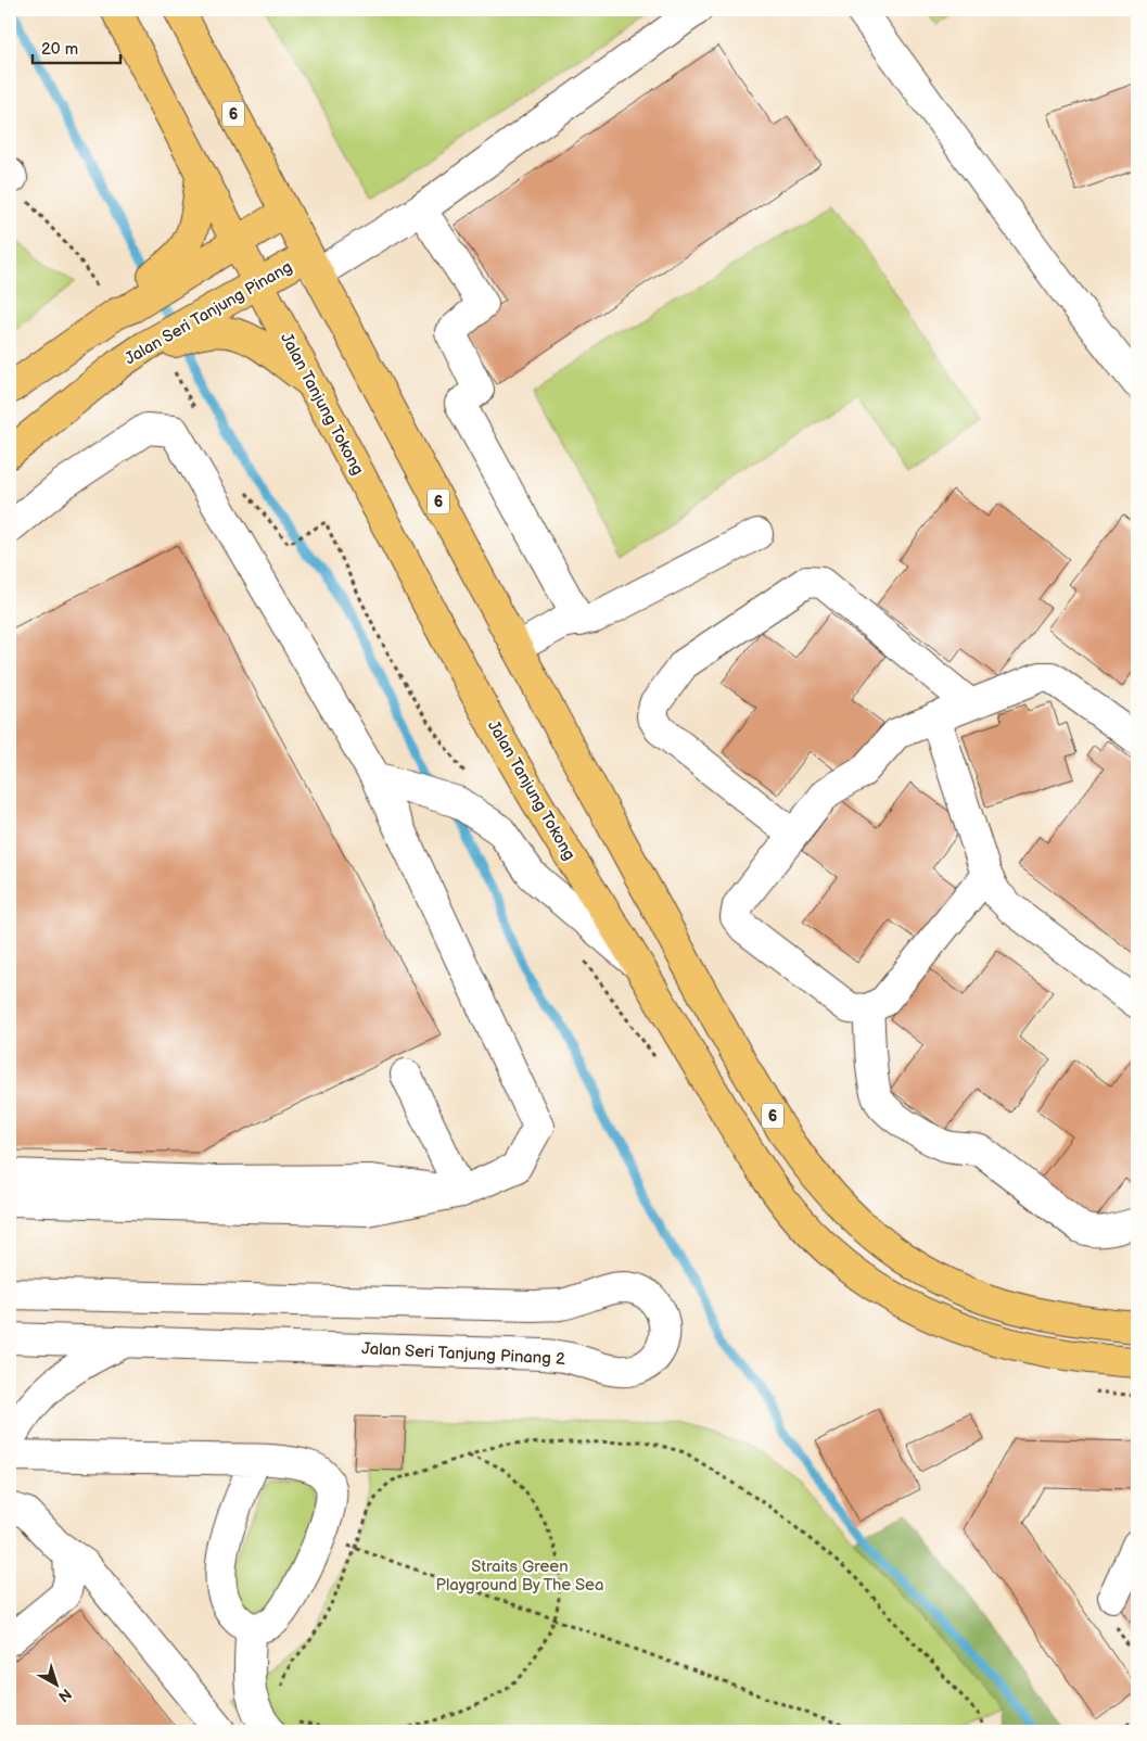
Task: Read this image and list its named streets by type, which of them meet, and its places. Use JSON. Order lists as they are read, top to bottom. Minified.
{"streets":{"main road":["6","Jalan Seri Tanjung Pinang","Jalan Tanjung Tokong"],"street":["Jalan Seri Tanjung Pinang 2"]},"crossings":[["6","Jalan Seri Tanjung Pinang"],["Jalan Seri Tanjung Pinang","Jalan Tanjung Tokong"]],"parks":["Straits Green Playground By The Sea"],"scale_bar":"20 m","north":"bottom right"}
